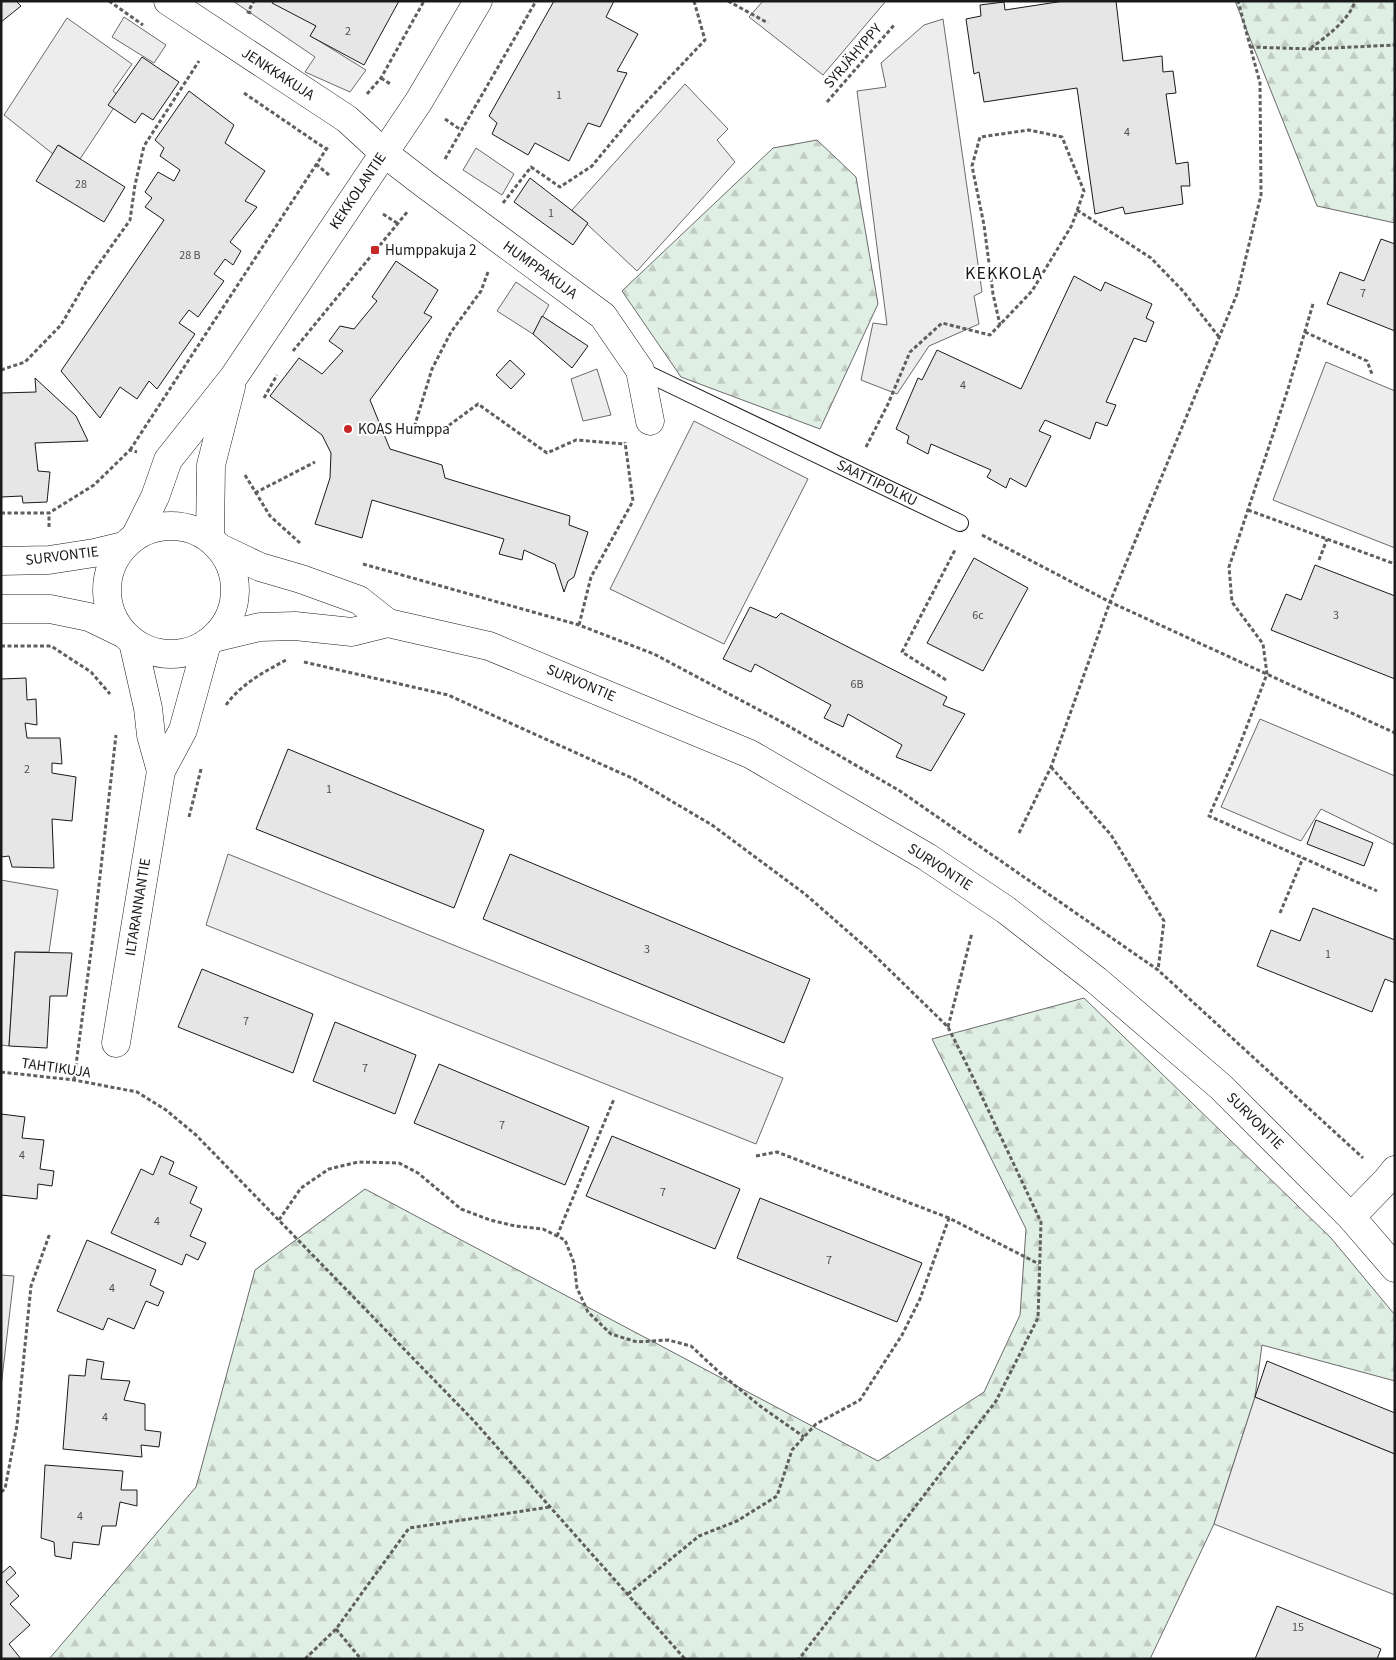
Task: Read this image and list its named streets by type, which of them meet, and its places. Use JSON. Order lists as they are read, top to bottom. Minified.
{"streets":{"main road":["JENKKAKUJA","KEKKOLANTIE","HUMPPAKUJA","SURVONTIE","ILTARANNANTIE"],"lane":["SAATTIPOLKU"],"path":["SYRJÄHYPPY","TAHTIKUJA"]},"crossings":[["JENKKAKUJA","KEKKOLANTIE"],["JENKKAKUJA","HUMPPAKUJA"],["KEKKOLANTIE","HUMPPAKUJA"],["KEKKOLANTIE","SURVONTIE"],["KEKKOLANTIE","ILTARANNANTIE"],["HUMPPAKUJA","SAATTIPOLKU"],["SURVONTIE","ILTARANNANTIE"]],"districts":["KEKKOLA"],"places":{"transit":["Humppakuja 2"],"other":["KOAS Humppa"]},"house_numbers":["2","1","4","28","1","28 B","7","4","6c","3","6B","2","1","3","1","7","7","7","4","7","4","7","4","4","4","15"]}
